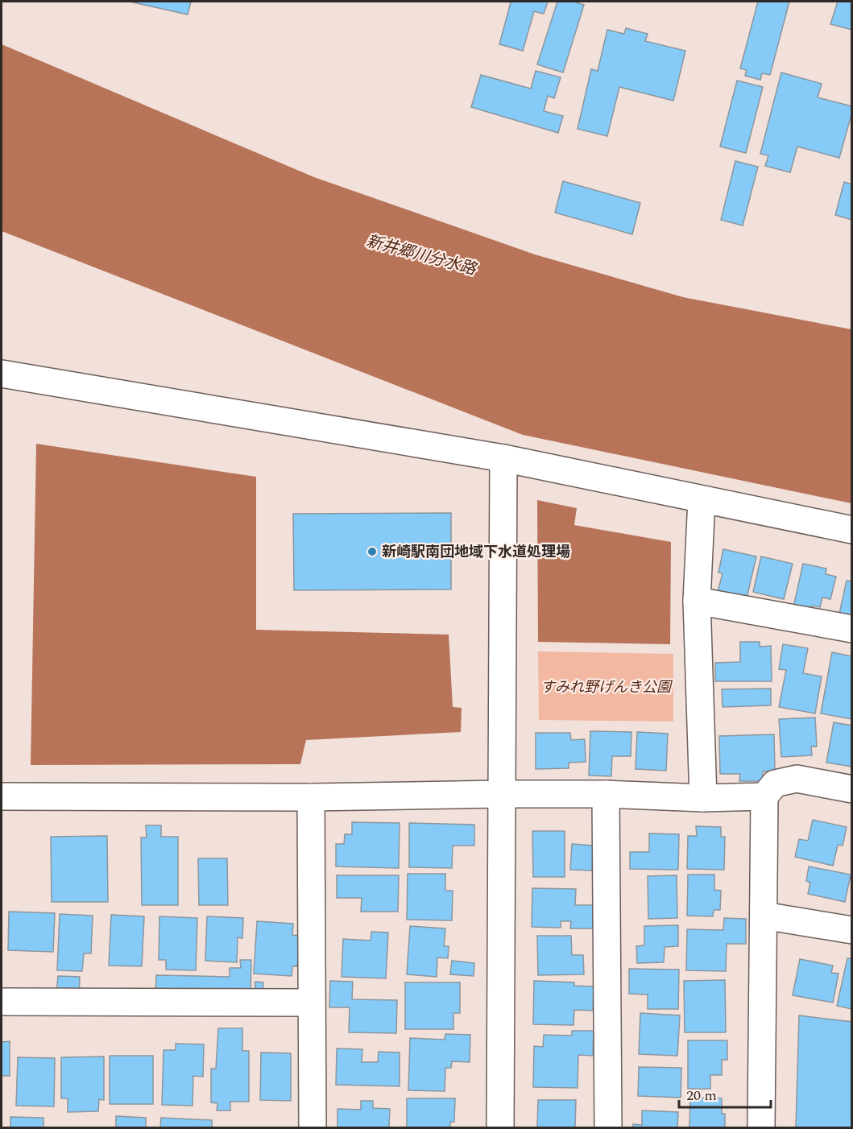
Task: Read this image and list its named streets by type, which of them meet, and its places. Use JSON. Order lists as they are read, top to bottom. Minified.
{"water":["新井郷川分水路"],"parks":["すみれ野げんき公園"],"places":["新崎駅南団地域下水道処理場"],"scale_bar":"20 m"}
